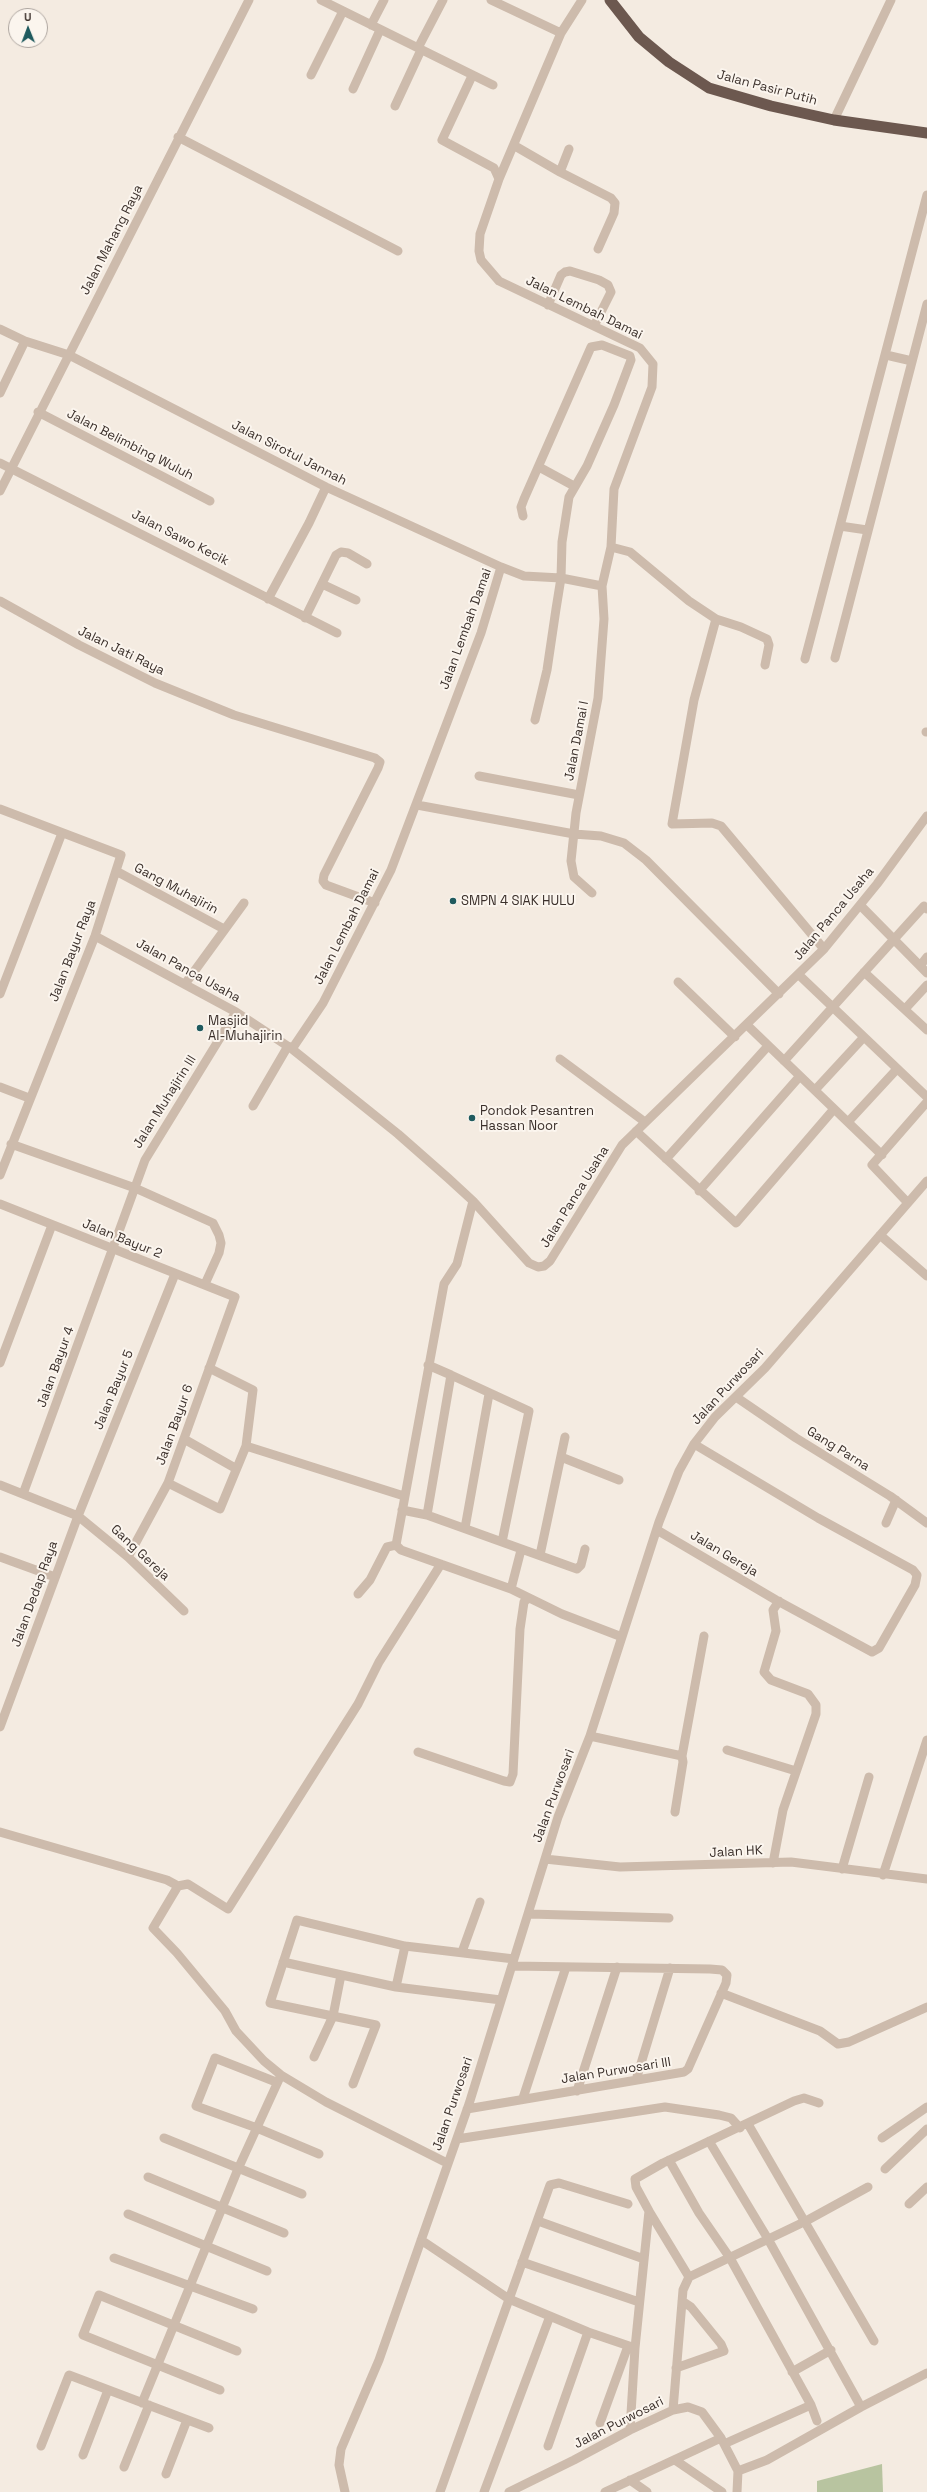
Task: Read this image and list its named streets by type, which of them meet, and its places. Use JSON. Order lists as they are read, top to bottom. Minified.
{"streets":{"highway":["Jalan Pasir Putih"],"street":["Jalan Mahang Raya","Jalan Lembah Damai","Jalan Belimbing Wuluh","Jalan Sirotul Jannah","Jalan Sawo Kecik","Jalan Jati Raya","Jalan Damai I","Gang Muhajirin","Jalan Panca Usaha","Jalan Bayur Raya","Jalan Muhajirin III","Jalan Bayur 2","Jalan Bayur 4","Jalan Purwosari","Jalan Bayur 5","Jalan Bayur 6","Gang Parna","Gang Gereja","Jalan Gereja","Jalan Dedap Raya","Jalan HK","Jalan Purwosari III"]},"crossings":[["Jalan Mahang Raya","Jalan Belimbing Wuluh"],["Jalan Mahang Raya","Jalan Sirotul Jannah"],["Jalan Mahang Raya","Jalan Sawo Kecik"],["Jalan Lembah Damai","Jalan Sirotul Jannah"],["Jalan Lembah Damai","Jalan Jati Raya"],["Jalan Lembah Damai","Jalan Damai I"],["Jalan Lembah Damai","Jalan Panca Usaha"],["Gang Muhajirin","Jalan Bayur Raya"],["Jalan Panca Usaha","Jalan Bayur Raya"],["Jalan Panca Usaha","Jalan Muhajirin III"],["Jalan Muhajirin III","Jalan Bayur 2"],["Jalan Muhajirin III","Jalan Bayur 4"],["Jalan Bayur 2","Jalan Bayur 4"],["Jalan Bayur 2","Jalan Bayur 5"],["Jalan Bayur 2","Jalan Bayur 6"],["Jalan Bayur 4","Gang Gereja"],["Jalan Purwosari","Gang Parna"],["Jalan Purwosari","Jalan Gereja"],["Jalan Purwosari","Jalan HK"],["Jalan Purwosari","Jalan Purwosari III"],["Jalan Bayur 5","Gang Gereja"],["Jalan Bayur 5","Jalan Dedap Raya"],["Jalan Bayur 6","Gang Gereja"],["Gang Gereja","Jalan Dedap Raya"]],"places":["SMPN 4 SIAK HULU","Masjid Al-Muhajirin","Pondok Pesantren Hassan Noor"],"north":"top"}
